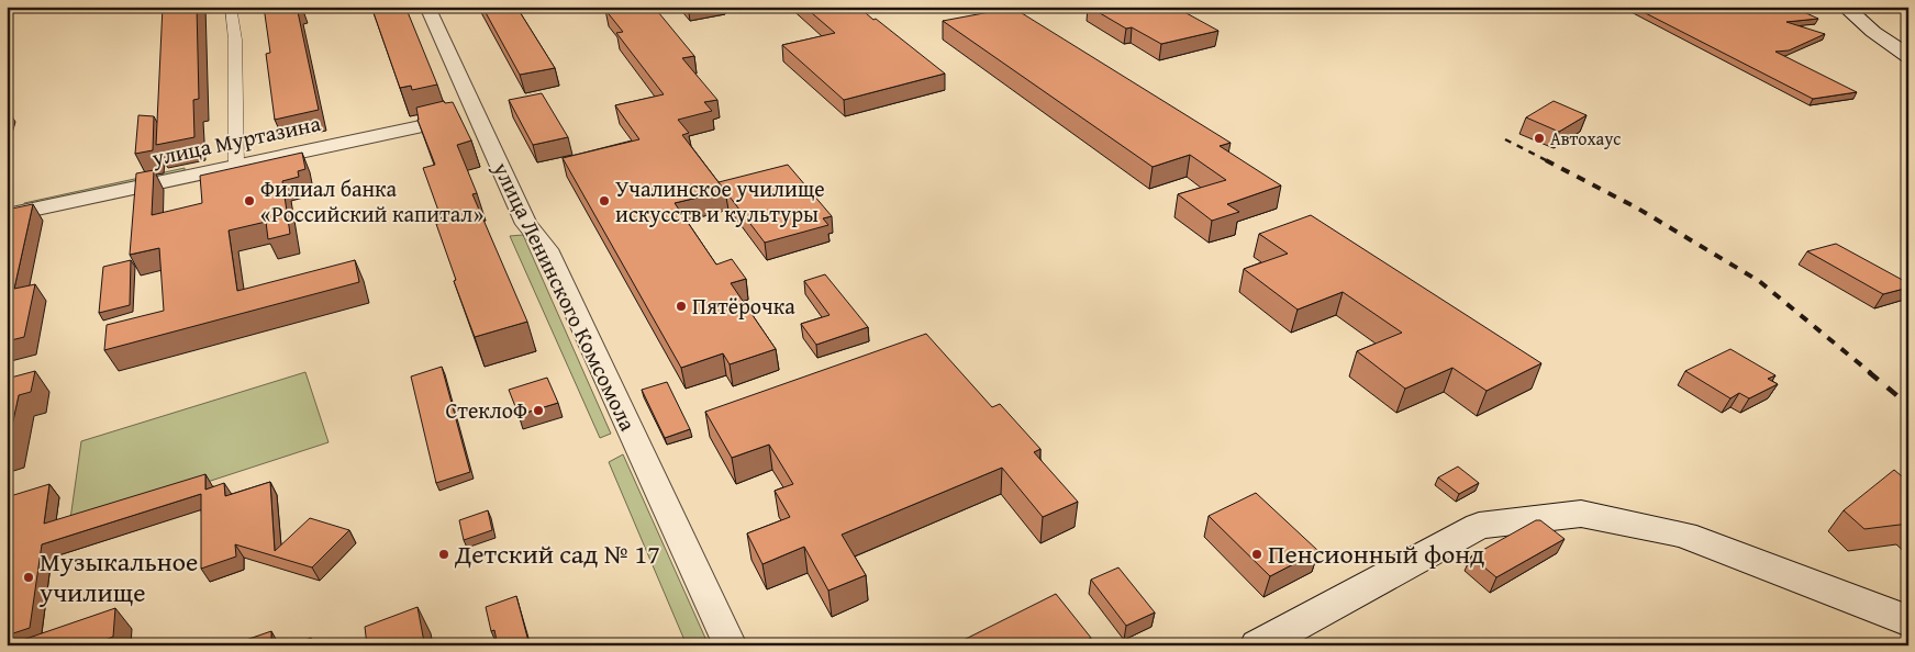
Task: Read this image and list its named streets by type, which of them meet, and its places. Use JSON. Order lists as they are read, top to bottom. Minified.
{"streets":{"street":["улица Муртазина","улица Ленинского Комсомола"]},"crossings":[["улица Муртазина","улица Ленинского Комсомола"]],"places":["Автохаус","Филиал банка «Российский капитал»","Учалинское училище искусств и культуры","Пятёрочка","СтеклоФ","Детский сад № 17","Пенсионный фонд","Музыкальное училище"]}
